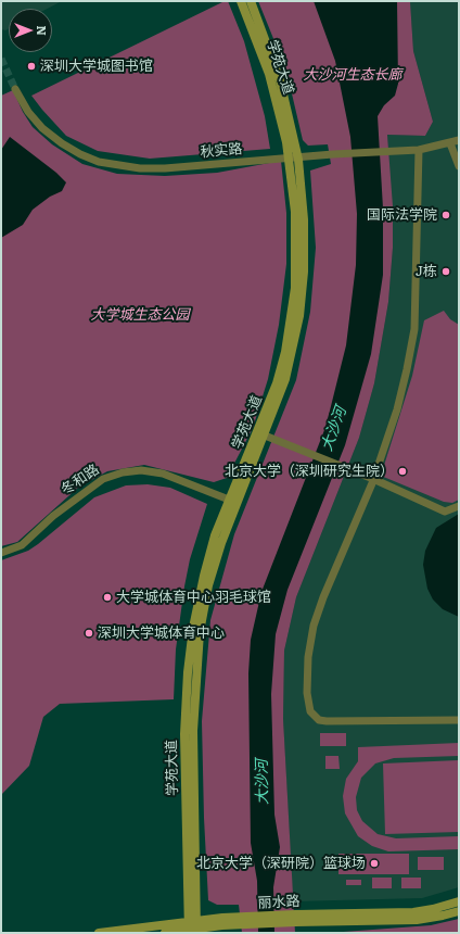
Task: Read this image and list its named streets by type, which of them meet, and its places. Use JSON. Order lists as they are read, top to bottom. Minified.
{"streets":{"street":["学苑大道","秋实路","冬和路","丽水路"]},"crossings":[["学苑大道","秋实路"],["学苑大道","冬和路"],["学苑大道","丽水路"]],"water":["大沙河"],"parks":["大沙河生态长廊","大学城生态公园"],"places":["深圳大学城图书馆","国际法学院","J栋","北京大学（深圳研究生院）","大学城体育中心羽毛球馆","深圳大学城体育中心","北京大学（深研院）篮球场"],"north":"right"}
